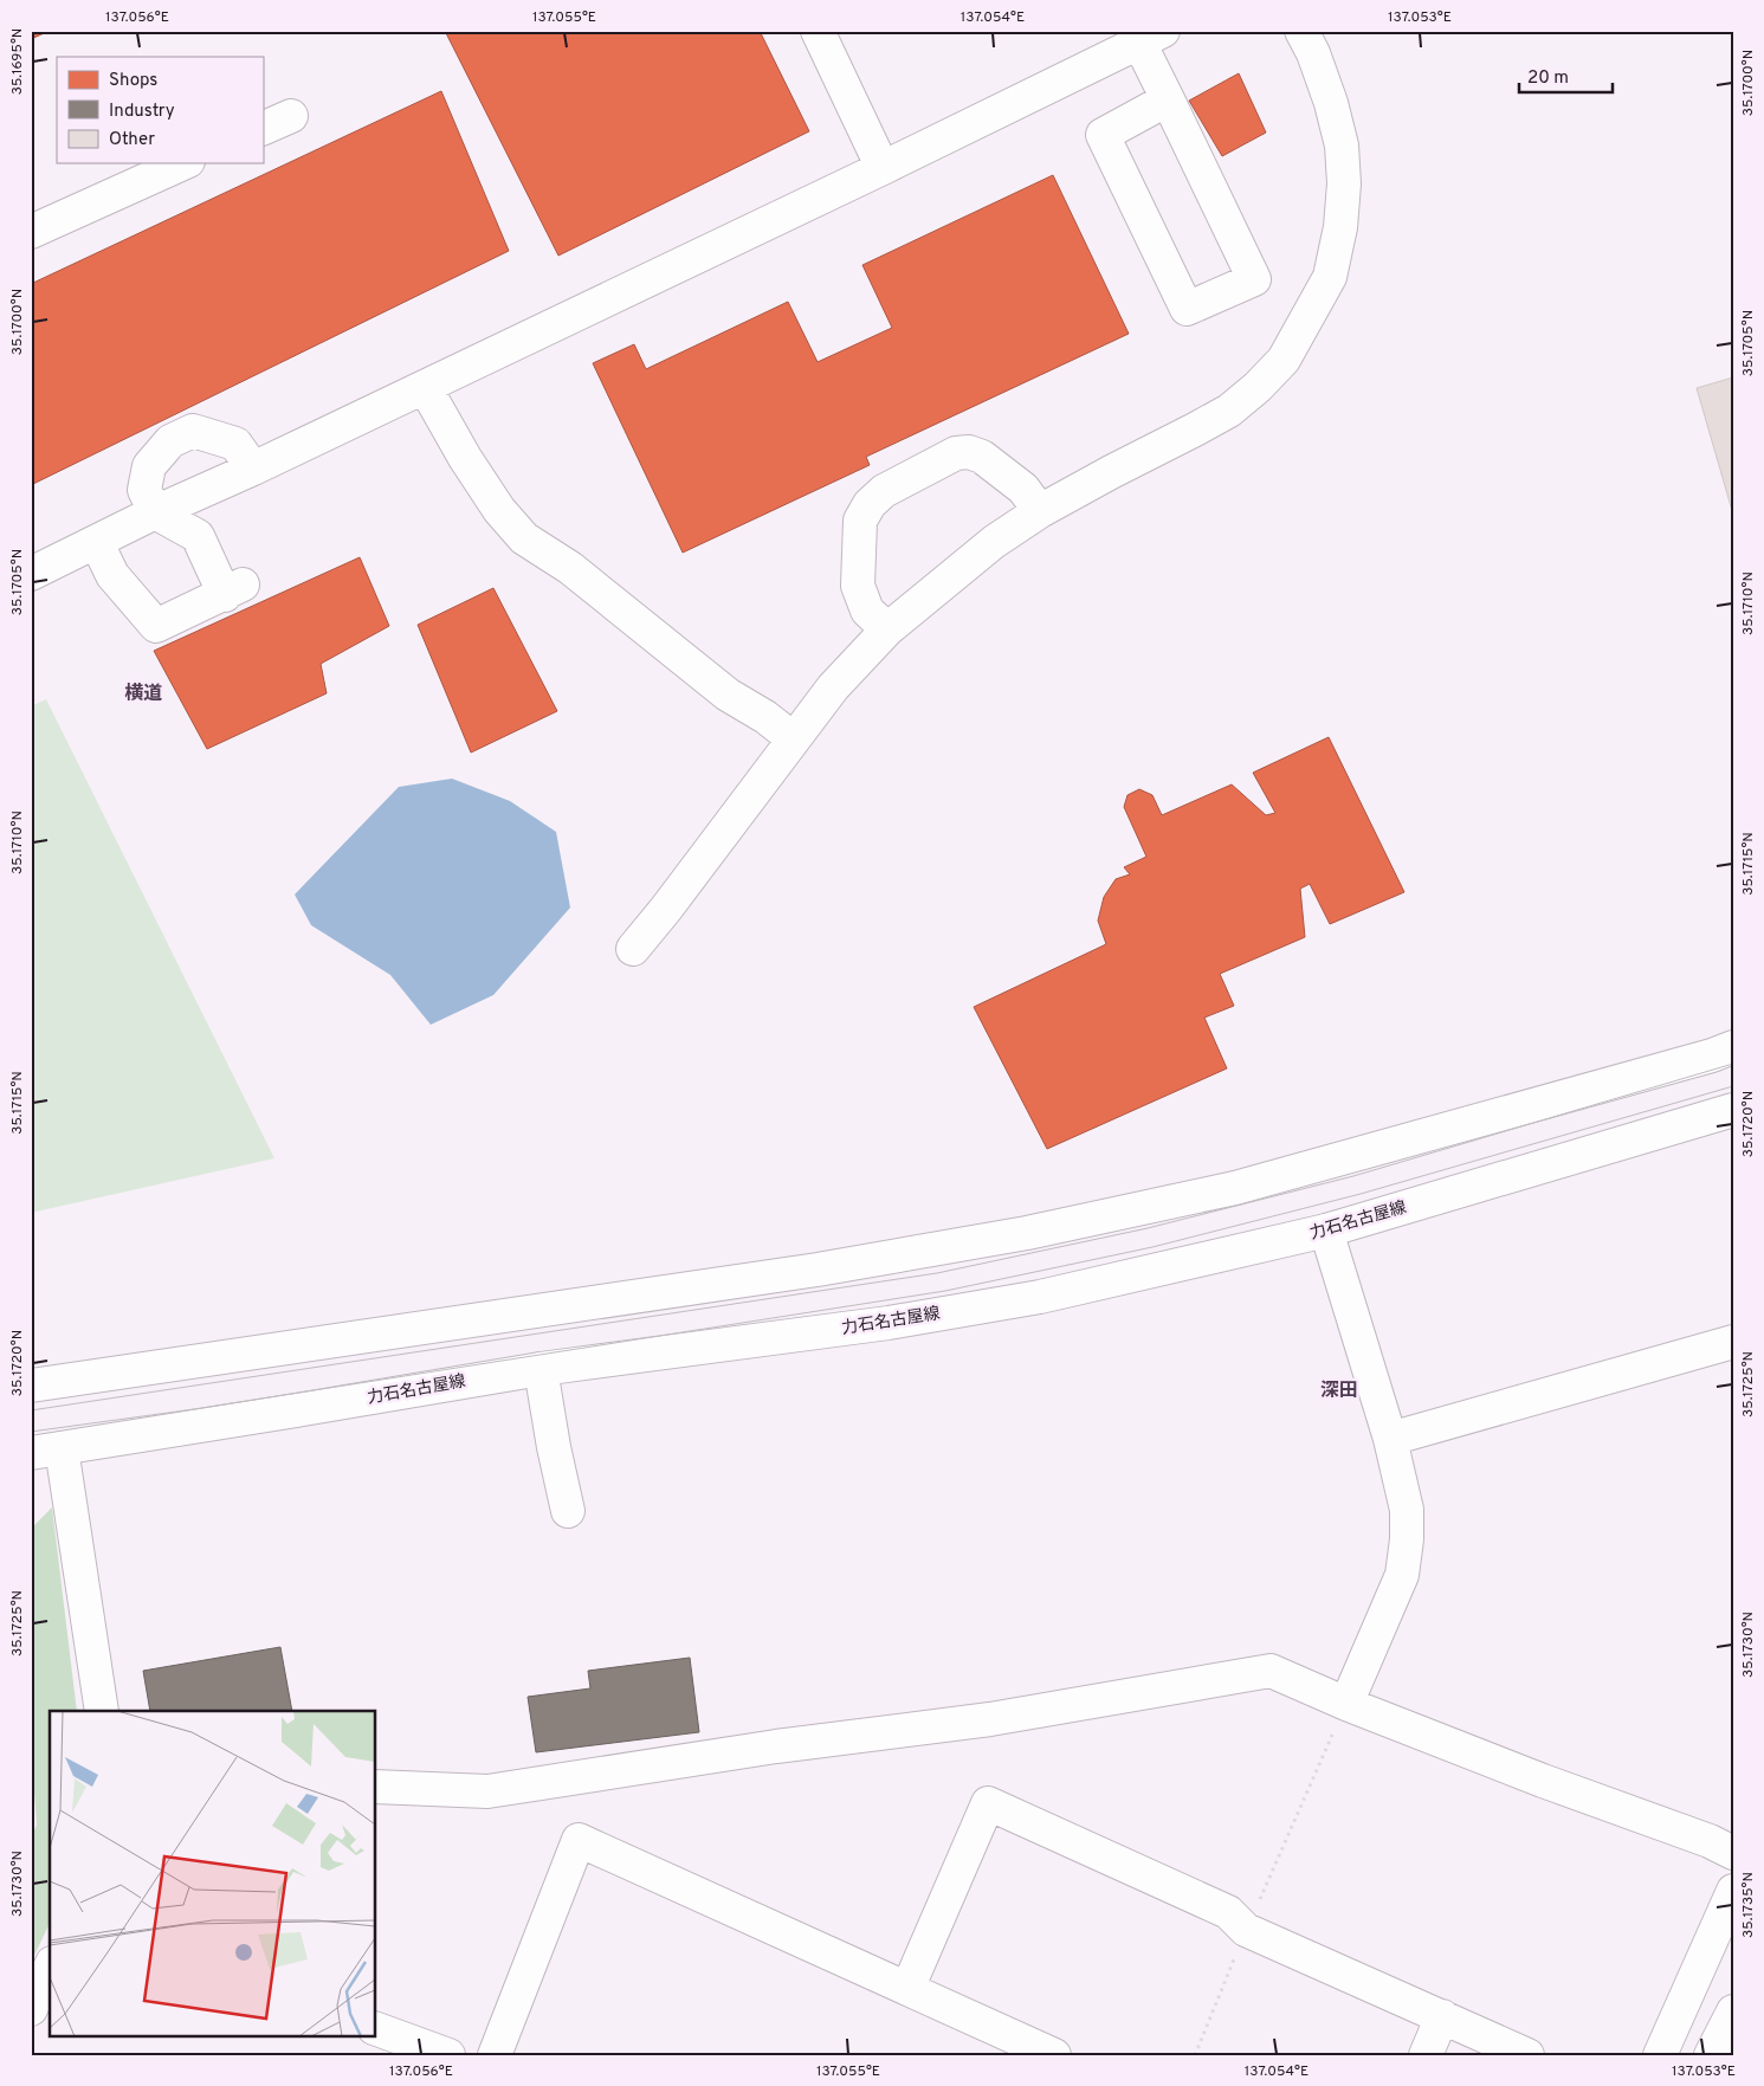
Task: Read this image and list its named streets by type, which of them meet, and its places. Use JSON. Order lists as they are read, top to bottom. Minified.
{"streets":{"street":["力石名古屋線"]},"districts":["横道","深田"],"legend":["Shops","Industry","Other"],"scale_bar":"20 m","coordinates":["137.056°E","137.055°E","137.054°E","137.053°E","35.1695°N","35.1700°N","35.1705°N","35.1710°N","35.1715°N","35.1720°N","35.1725°N","35.1730°N","35.1735°N"]}
